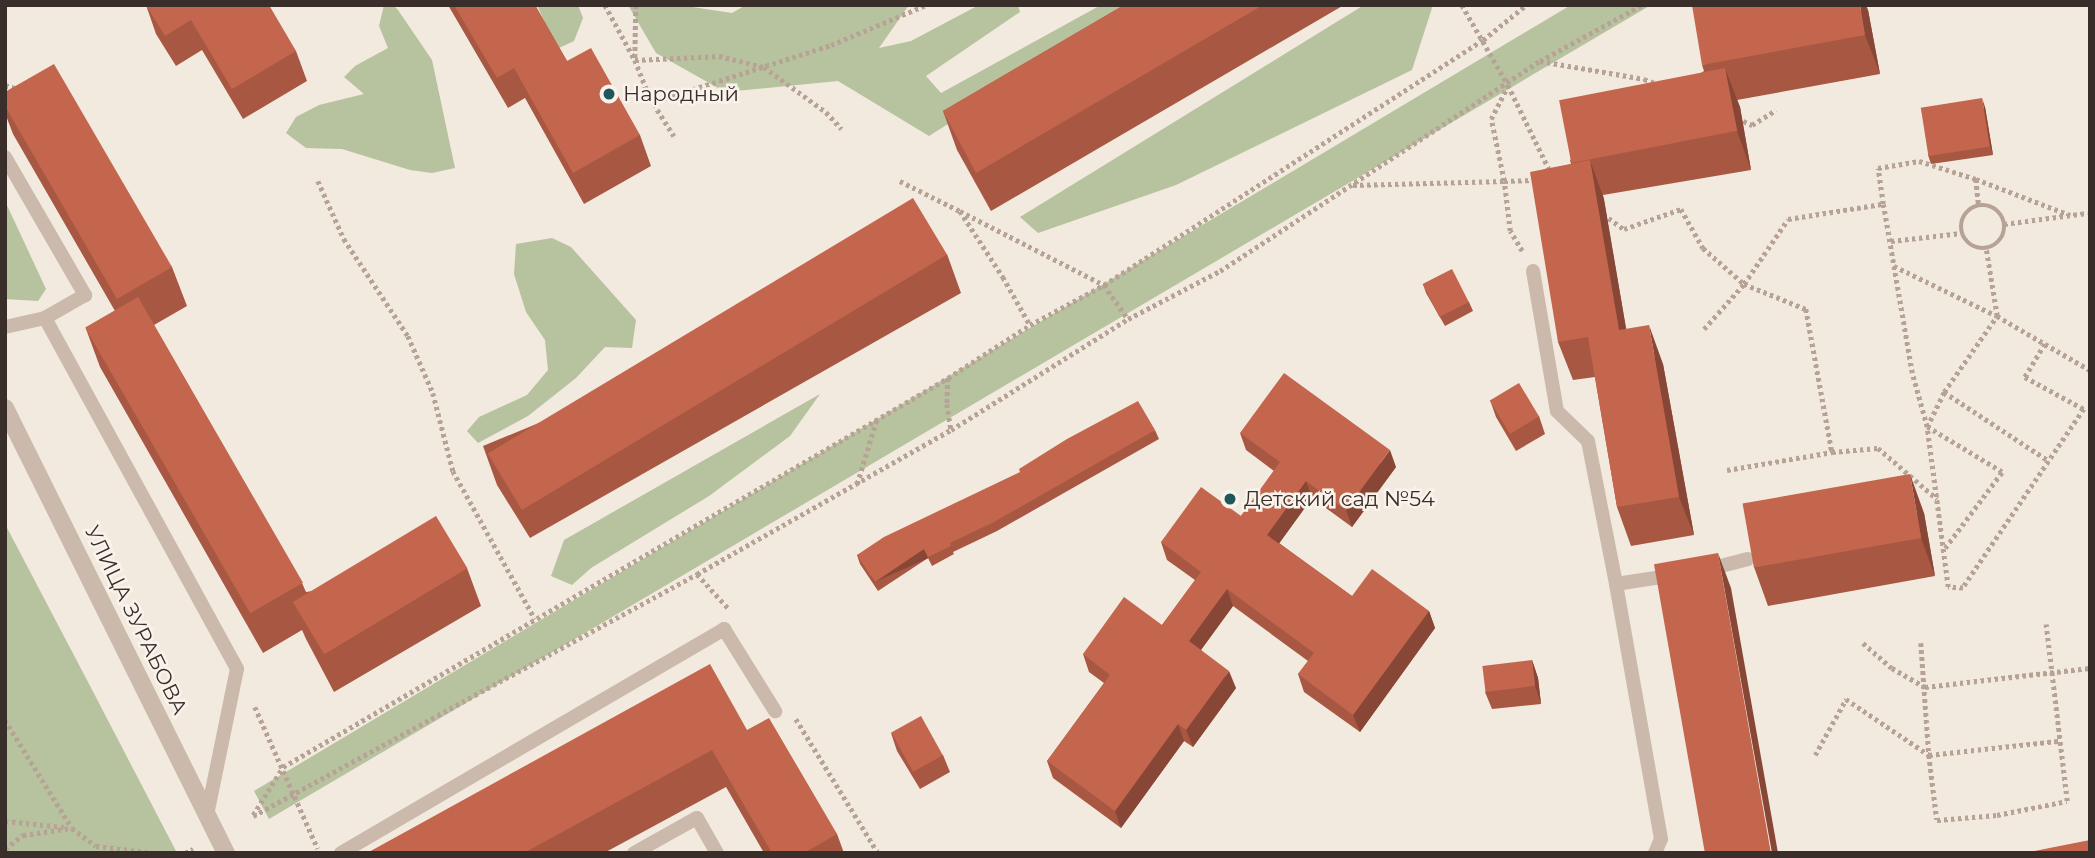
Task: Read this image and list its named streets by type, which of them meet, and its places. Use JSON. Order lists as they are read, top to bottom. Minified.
{"streets":{"street":["УЛИЦА ЗУРАБОВА"]},"places":["Народный","Детский сад №54"]}
